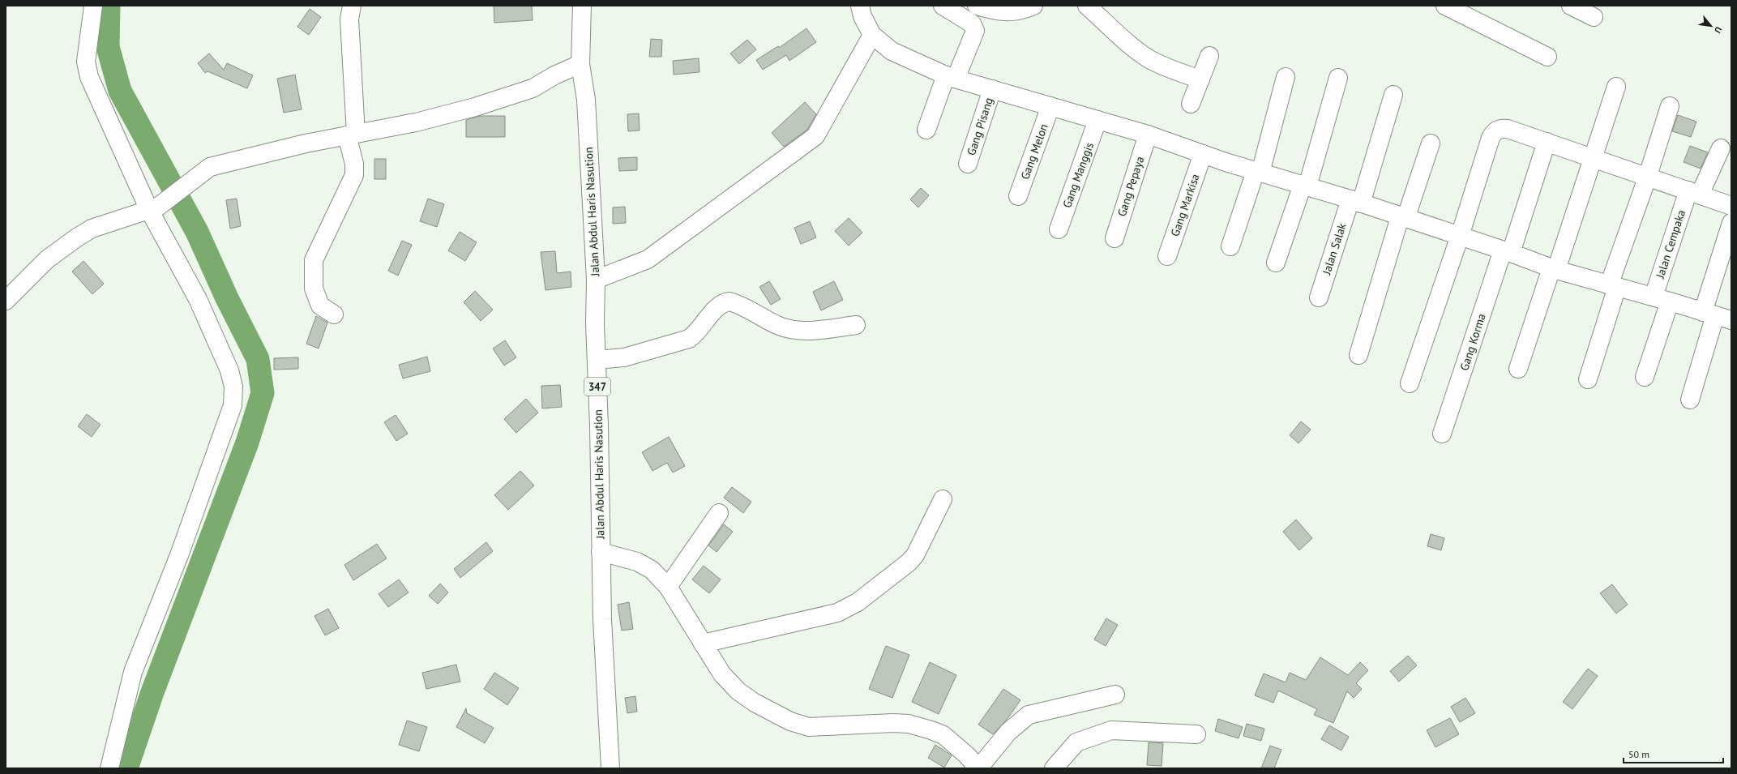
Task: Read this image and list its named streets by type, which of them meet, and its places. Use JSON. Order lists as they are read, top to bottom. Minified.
{"streets":{"street":["Gang Pisang","Gang Melon","Gang Manggis","Gang Pepaya","Gang Markisa","Jalan Abdul Haris Nasution","Jalan Cempaka","Jalan Salak","Gang Korma","347"]},"scale_bar":"50 m","north":"bottom right"}
